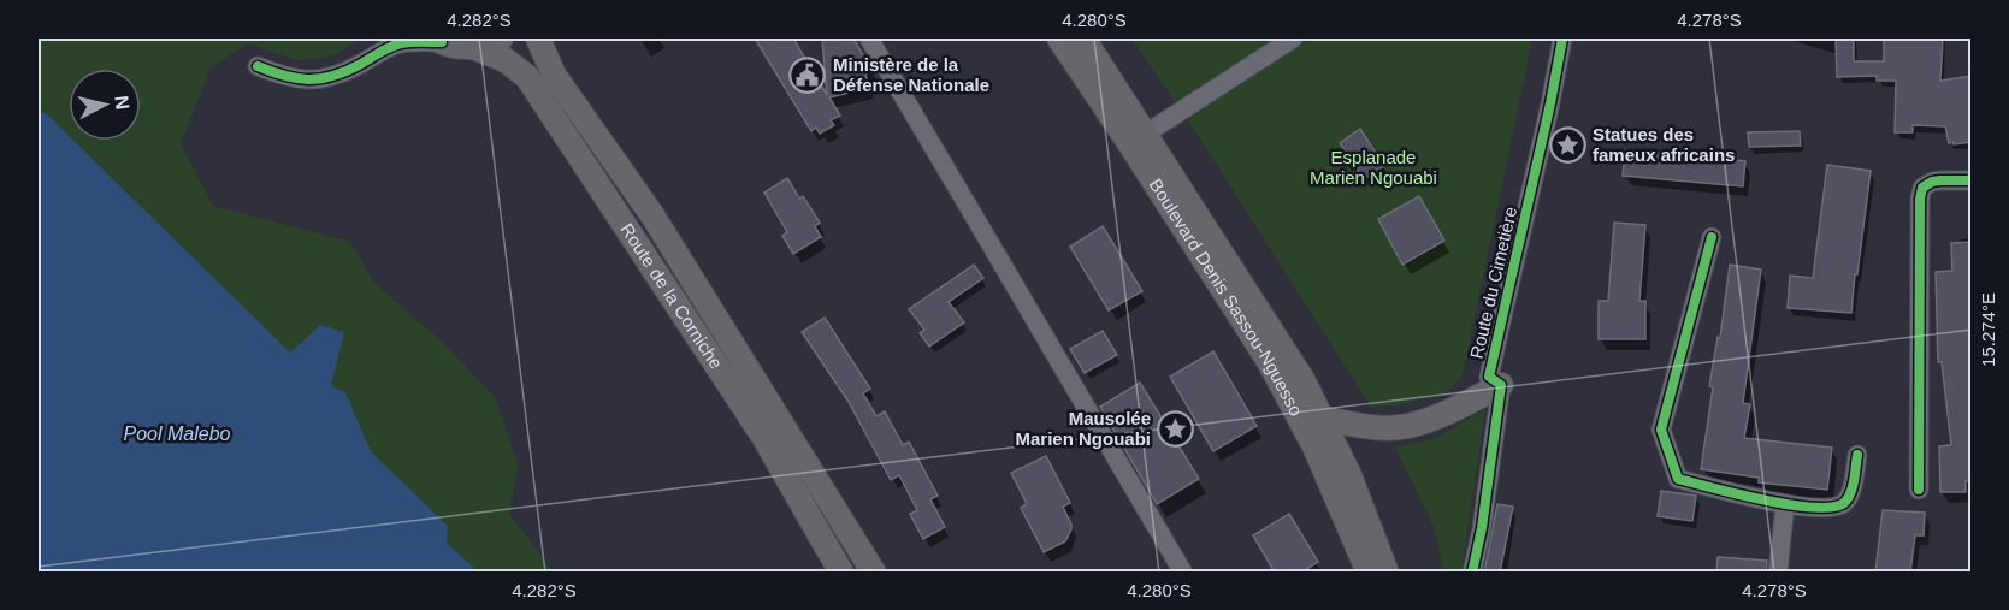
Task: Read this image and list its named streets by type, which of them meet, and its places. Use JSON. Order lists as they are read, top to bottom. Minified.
{"streets":{"main road":["Route de la Corniche","Boulevard Denis Sassou-Nguesso"],"street":["Route du Cimetière"]},"water":["Pool Malebo"],"parks":["Esplanade Marien Ngouabi"],"places":{"public building":["Ministère de la Défense Nationale"],"place":["Statues des fameux africains","Mausolée Marien Ngouabi"]},"north":"right","coordinates":["4.282°S","4.280°S","4.278°S","15.274°E"]}
